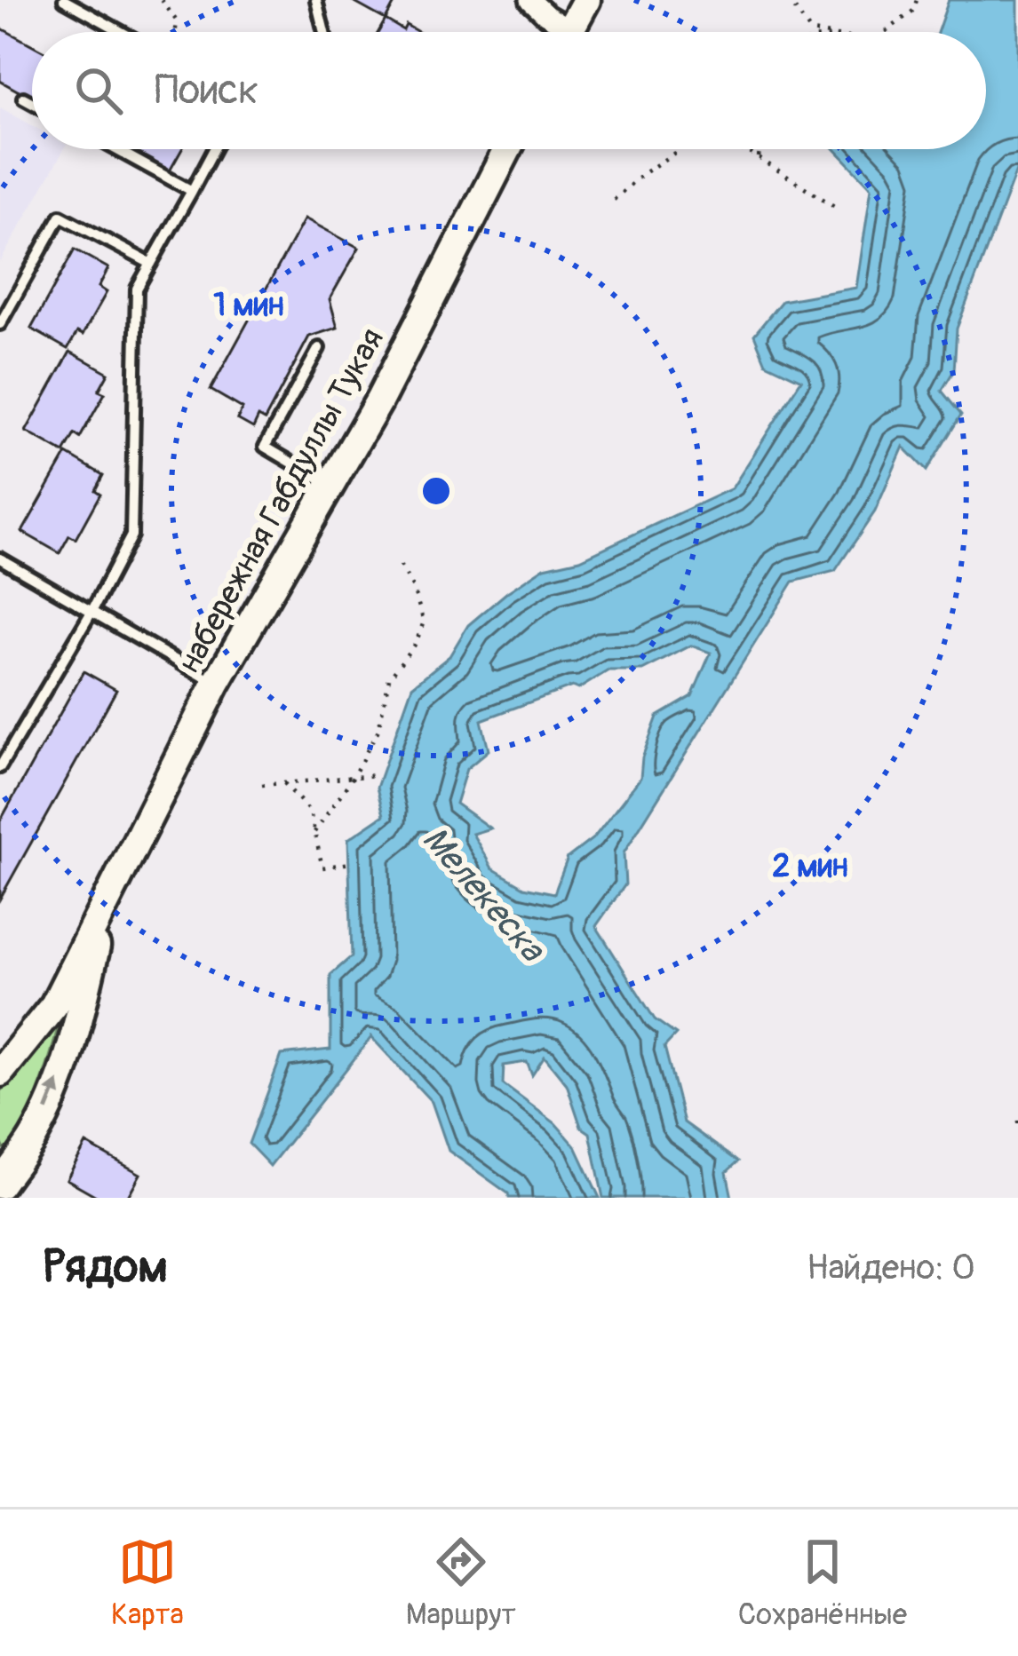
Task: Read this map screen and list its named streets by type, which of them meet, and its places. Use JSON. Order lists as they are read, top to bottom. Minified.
{"streets":{"main road":["набережная Габдуллы Тукая"]},"water":["Мелекеска"],"page":{"search":"Поиск","heading":["Рядом","Найдено: 0"],"nav":["Карта","Маршрут","Сохранённые"]},"rings":["1 мин","2 мин"]}
